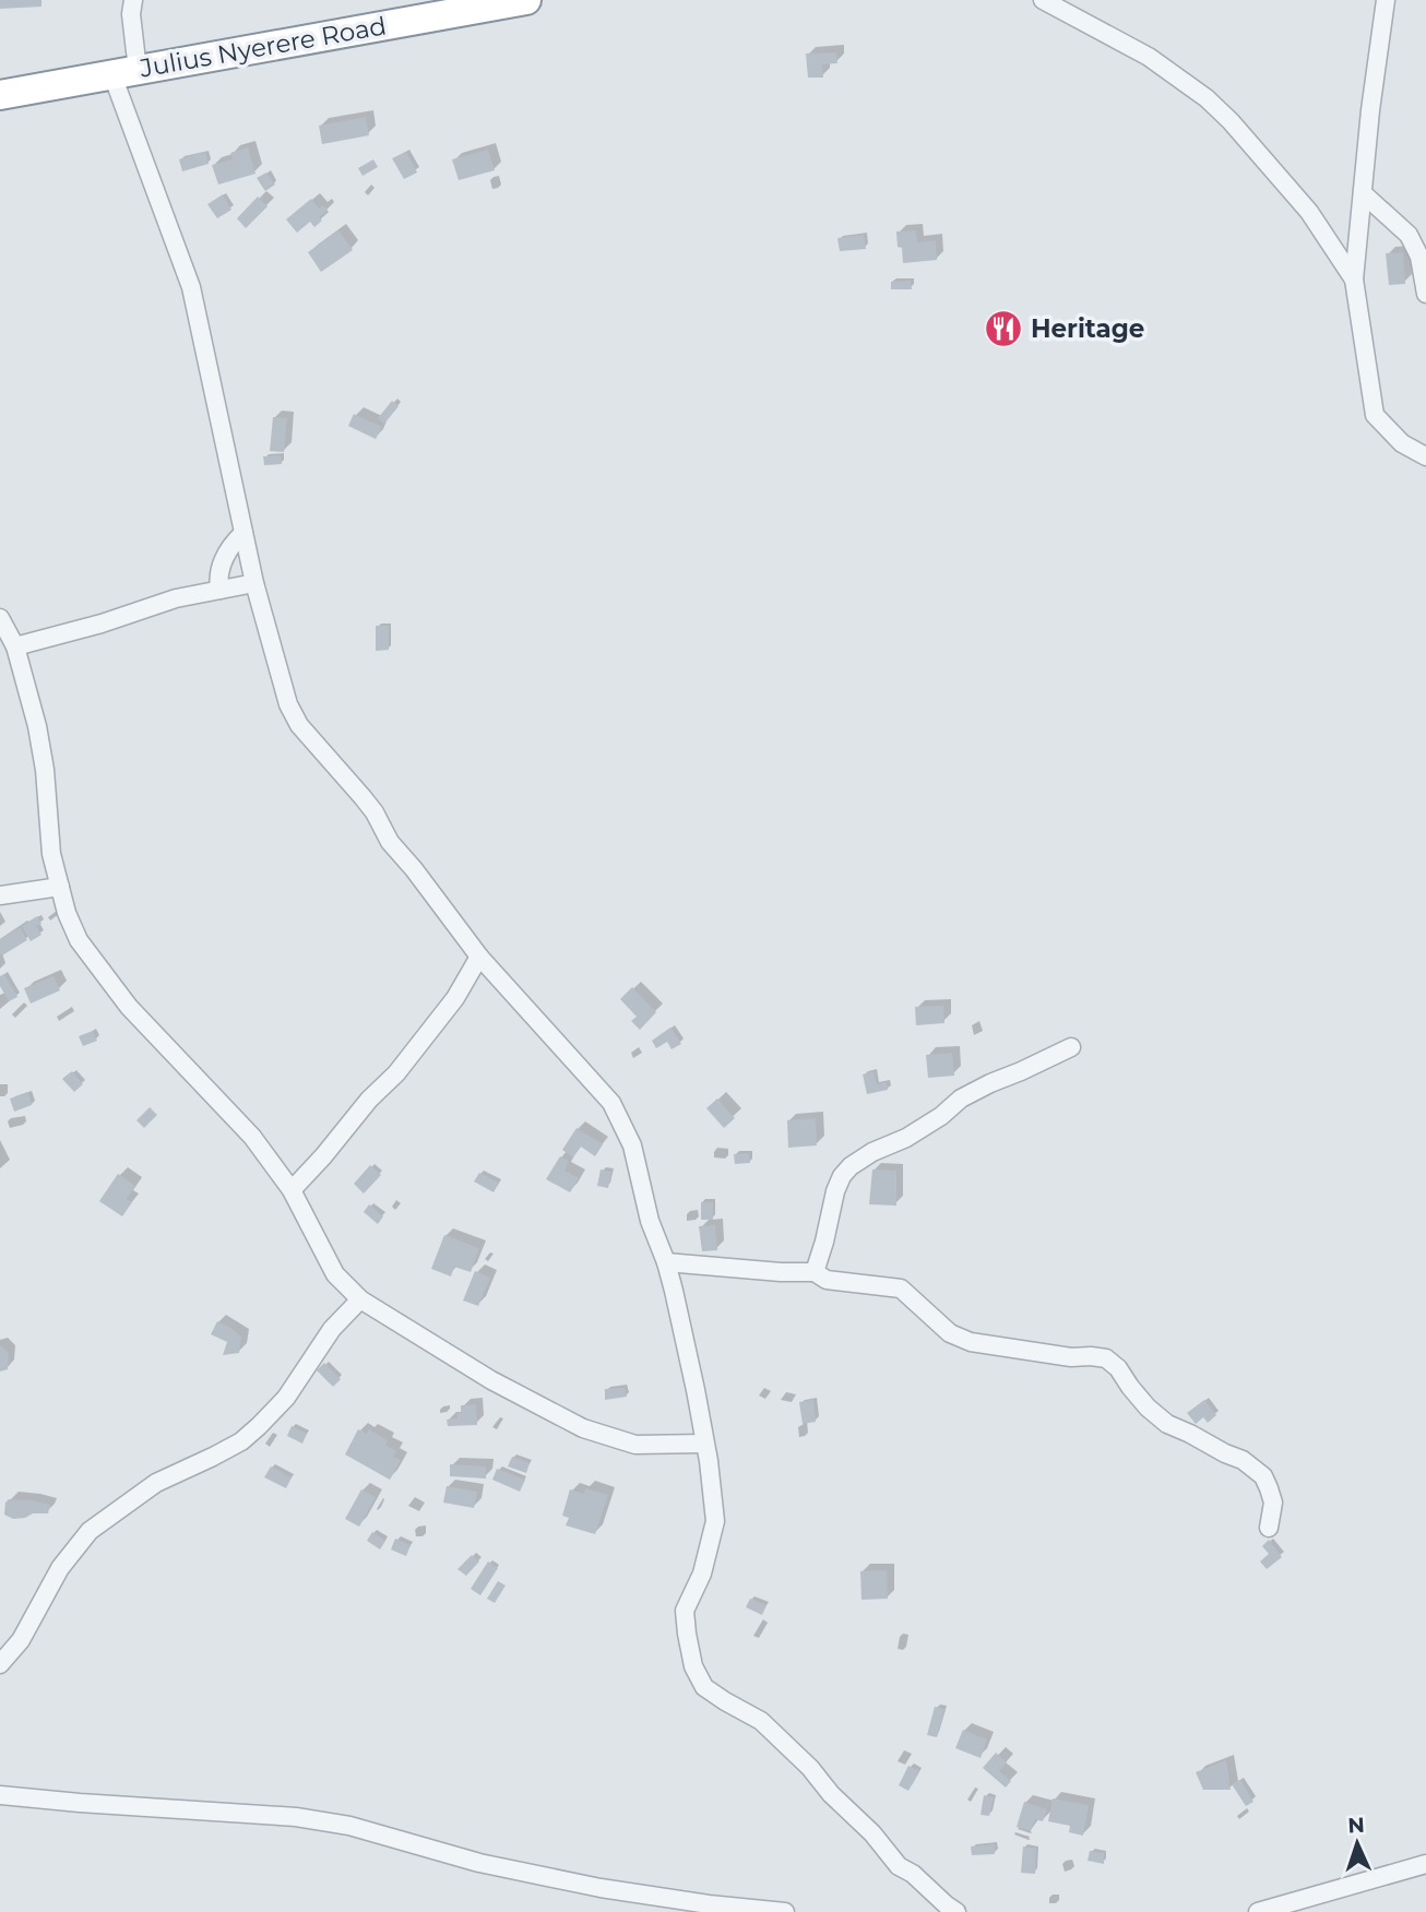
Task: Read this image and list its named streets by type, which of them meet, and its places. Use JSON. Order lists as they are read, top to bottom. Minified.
{"streets":{"highway":["Julius Nyerere Road"]},"places":{"restaurant":["Heritage"]},"north":"top"}
